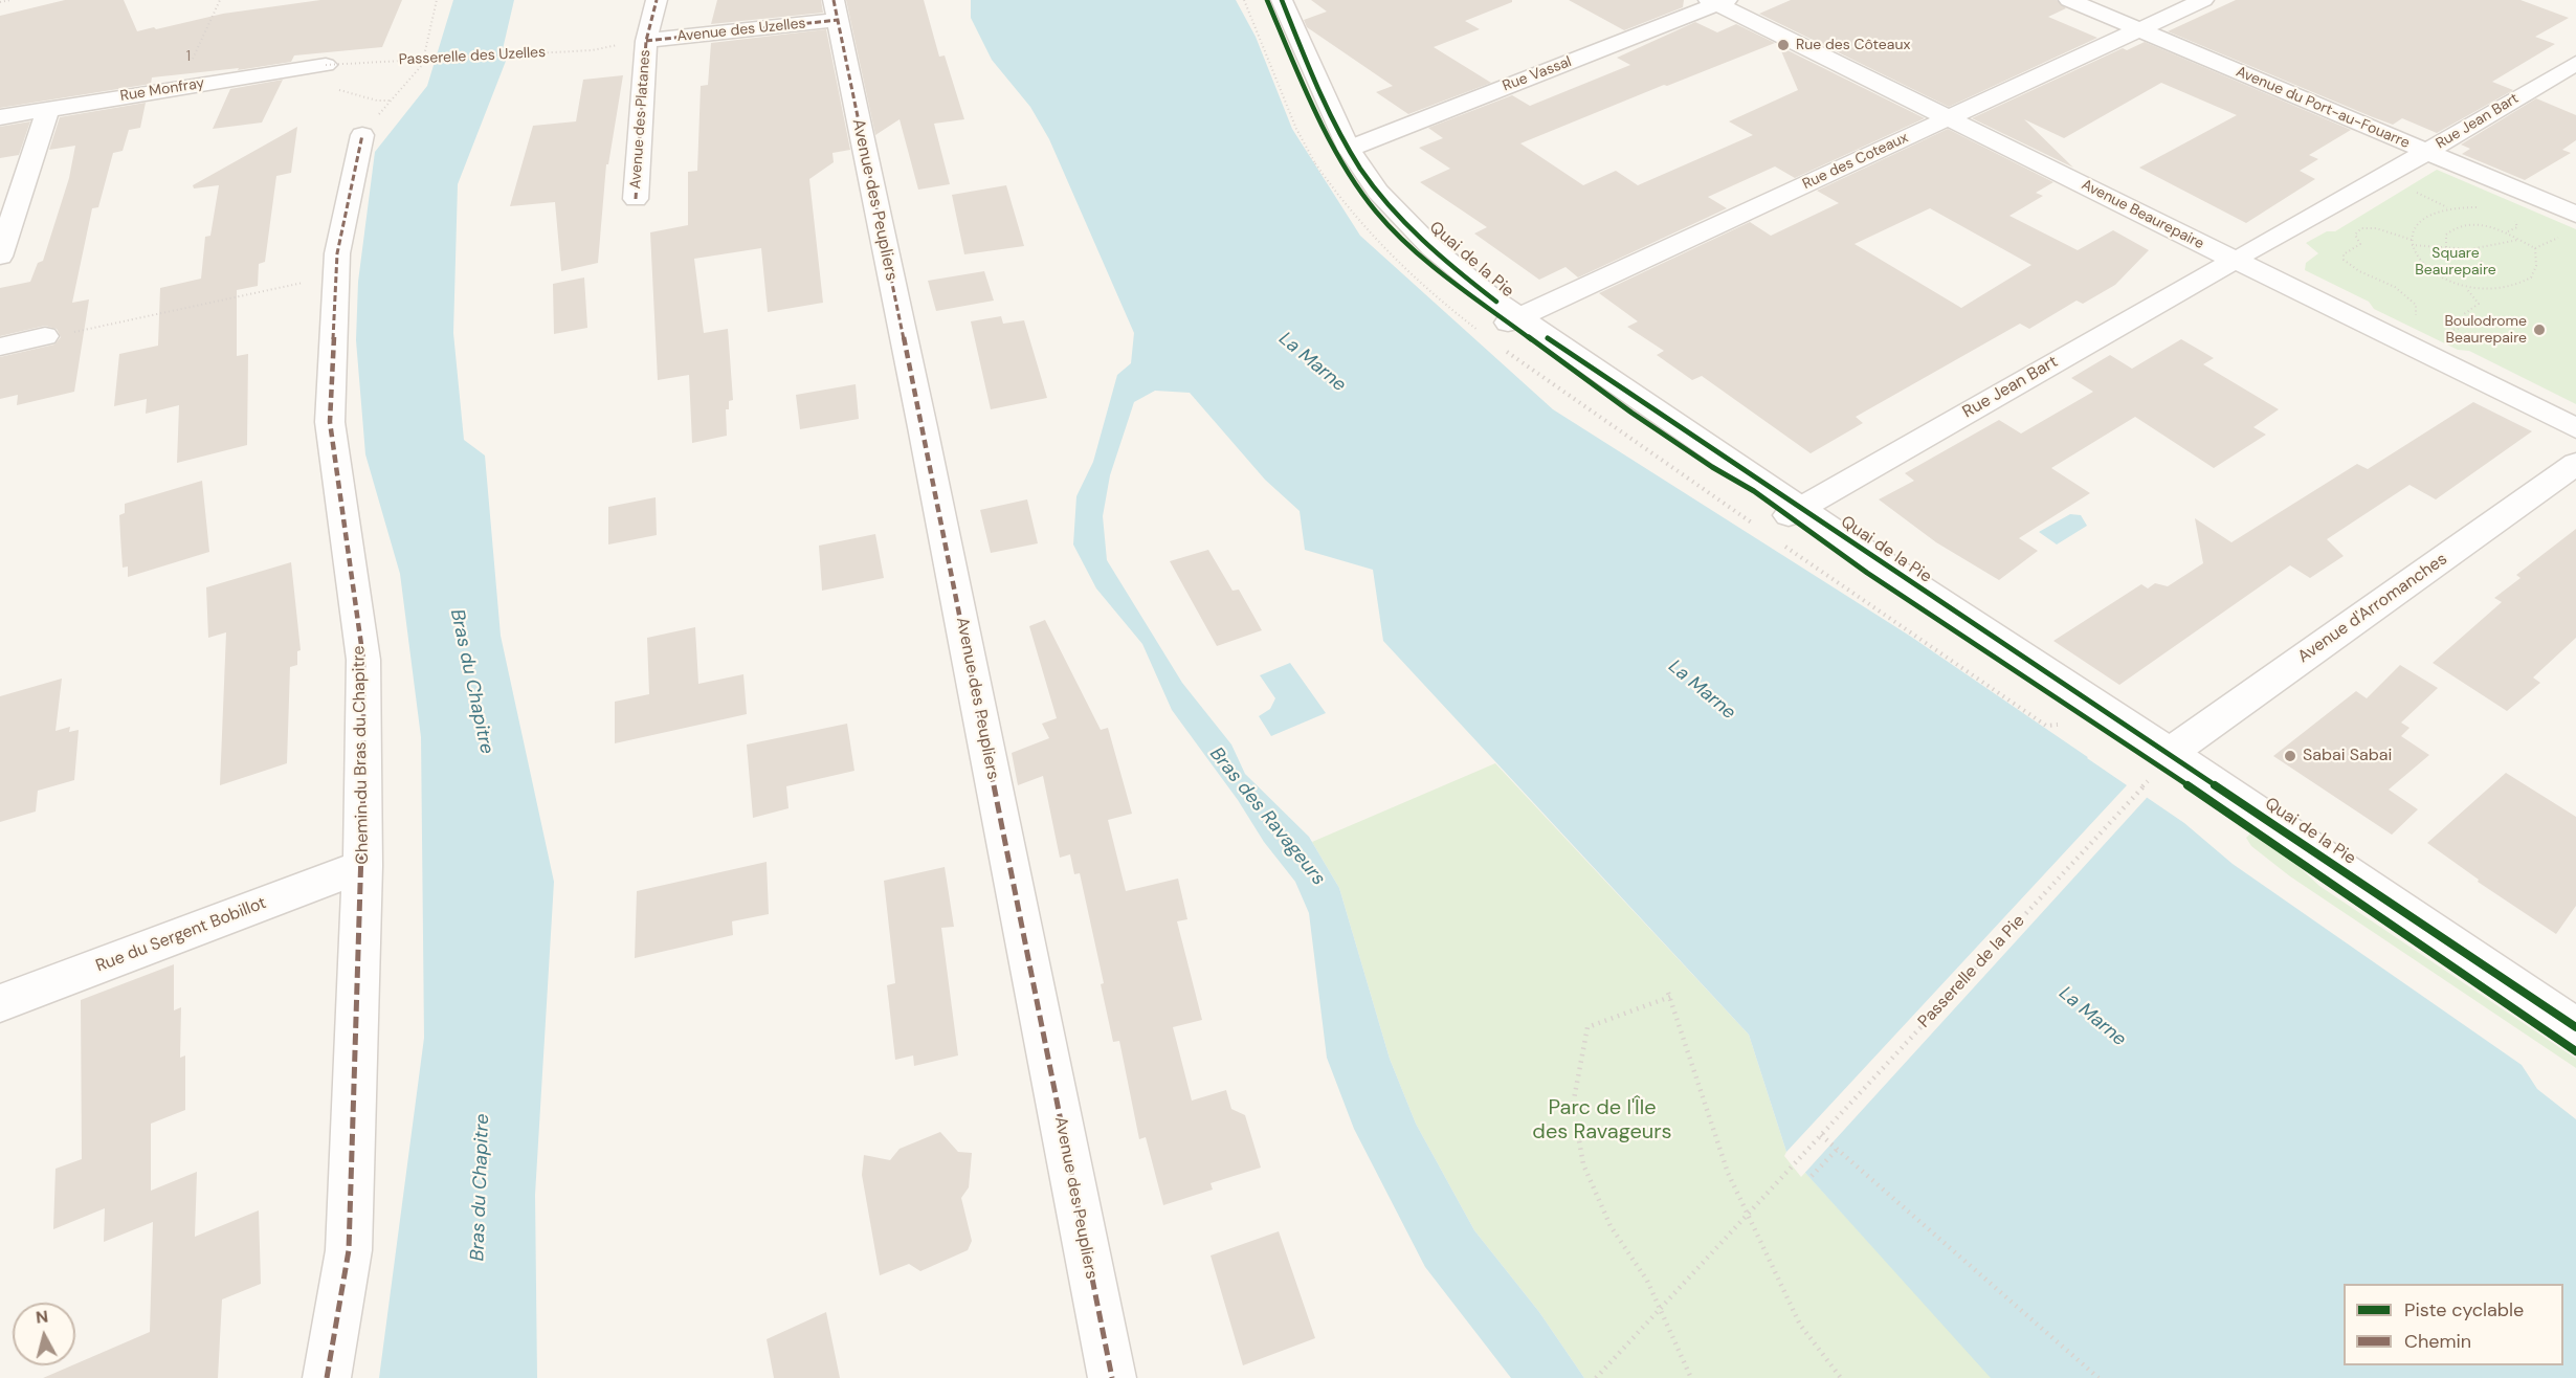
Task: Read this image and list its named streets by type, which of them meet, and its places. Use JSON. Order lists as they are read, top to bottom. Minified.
{"streets":{"street":["Avenue des Uzelles","Rue Vassal","Rue Monfray","Avenue du Port-au-Fouarre","Avenue des Platanes","Rue Jean Bart","Rue des Coteaux","Avenue des Peupliers","Avenue Beaurepaire","Quai de la Pie","Avenue d'Arromanches","Chemin du Bras du Chapitre","Rue du Sergent Bobillot"],"path":["Passerelle des Uzelles","Passerelle de la Pie"]},"crossings":[["Avenue des Uzelles","Avenue des Platanes"],["Avenue des Uzelles","Avenue des Peupliers"],["Passerelle des Uzelles","Rue Monfray"],["Rue Vassal","Avenue Beaurepaire"],["Rue Vassal","Quai de la Pie"],["Avenue du Port-au-Fouarre","Rue Jean Bart"],["Avenue du Port-au-Fouarre","Rue des Coteaux"],["Rue Jean Bart","Avenue Beaurepaire"],["Rue Jean Bart","Quai de la Pie"],["Rue des Coteaux","Avenue Beaurepaire"],["Rue des Coteaux","Quai de la Pie"],["Quai de la Pie","Avenue d'Arromanches"],["Quai de la Pie","Passerelle de la Pie"],["Avenue d'Arromanches","Passerelle de la Pie"],["Chemin du Bras du Chapitre","Rue du Sergent Bobillot"]],"water":["La Marne","Bras du Chapitre","Bras des Ravageurs"],"parks":["Square Beaurepaire","Parc de l'Île des Ravageurs"],"places":["Rue des Côteaux","Boulodrome Beaurepaire","Sabai Sabai"],"house_numbers":["1"],"legend":["Piste cyclable","Chemin"],"north":"top"}
